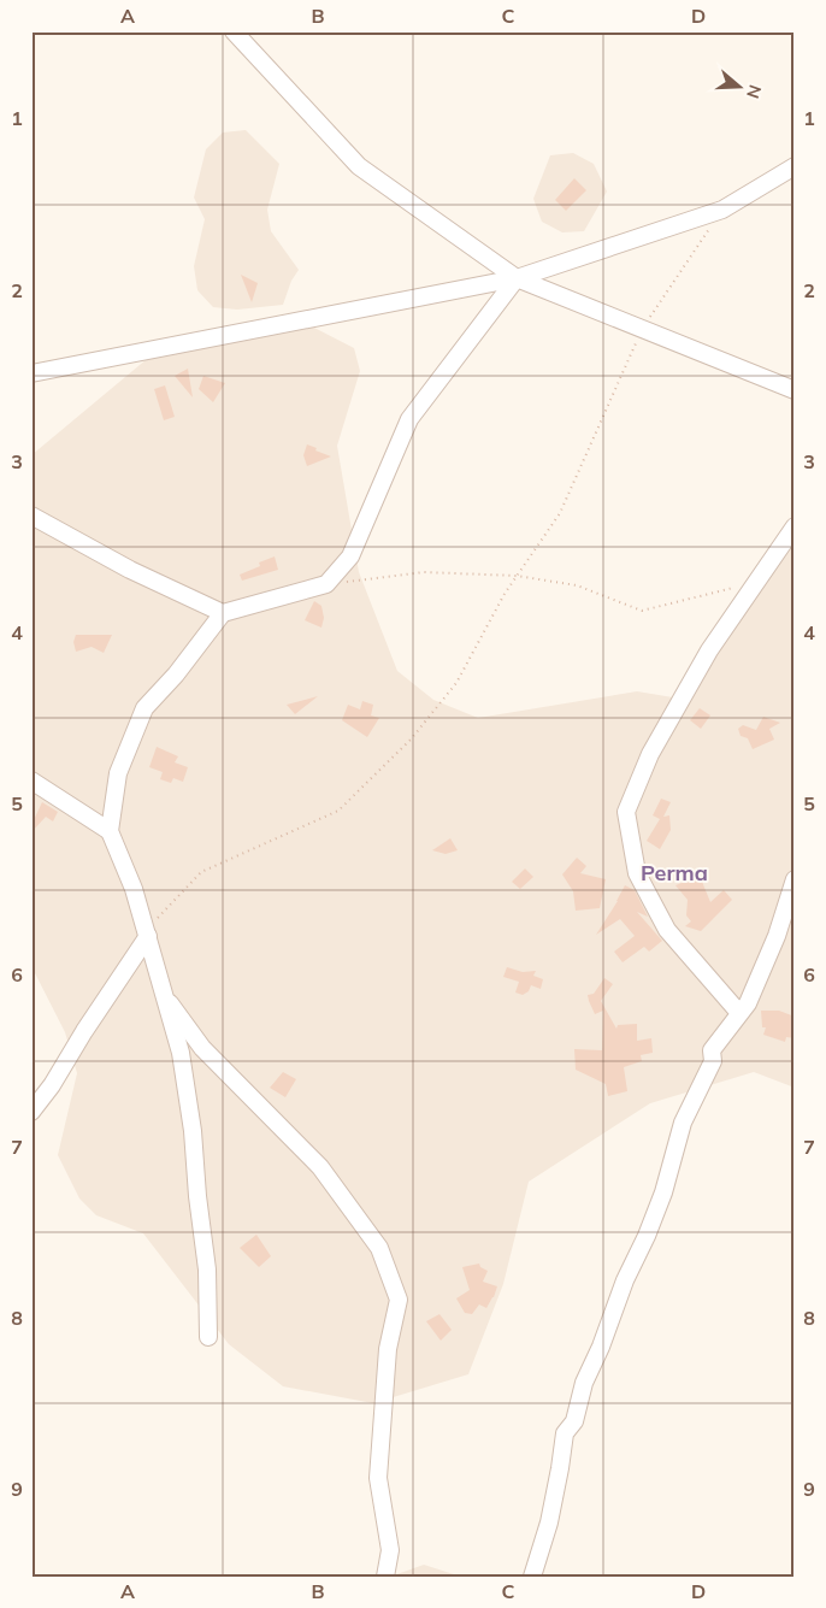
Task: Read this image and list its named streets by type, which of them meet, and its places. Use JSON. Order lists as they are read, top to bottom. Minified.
{"districts":["Perma"],"north":"right","grid":{"columns":["A","B","C","D"],"rows":["1","2","3","4","5","6","7","8","9"]}}
